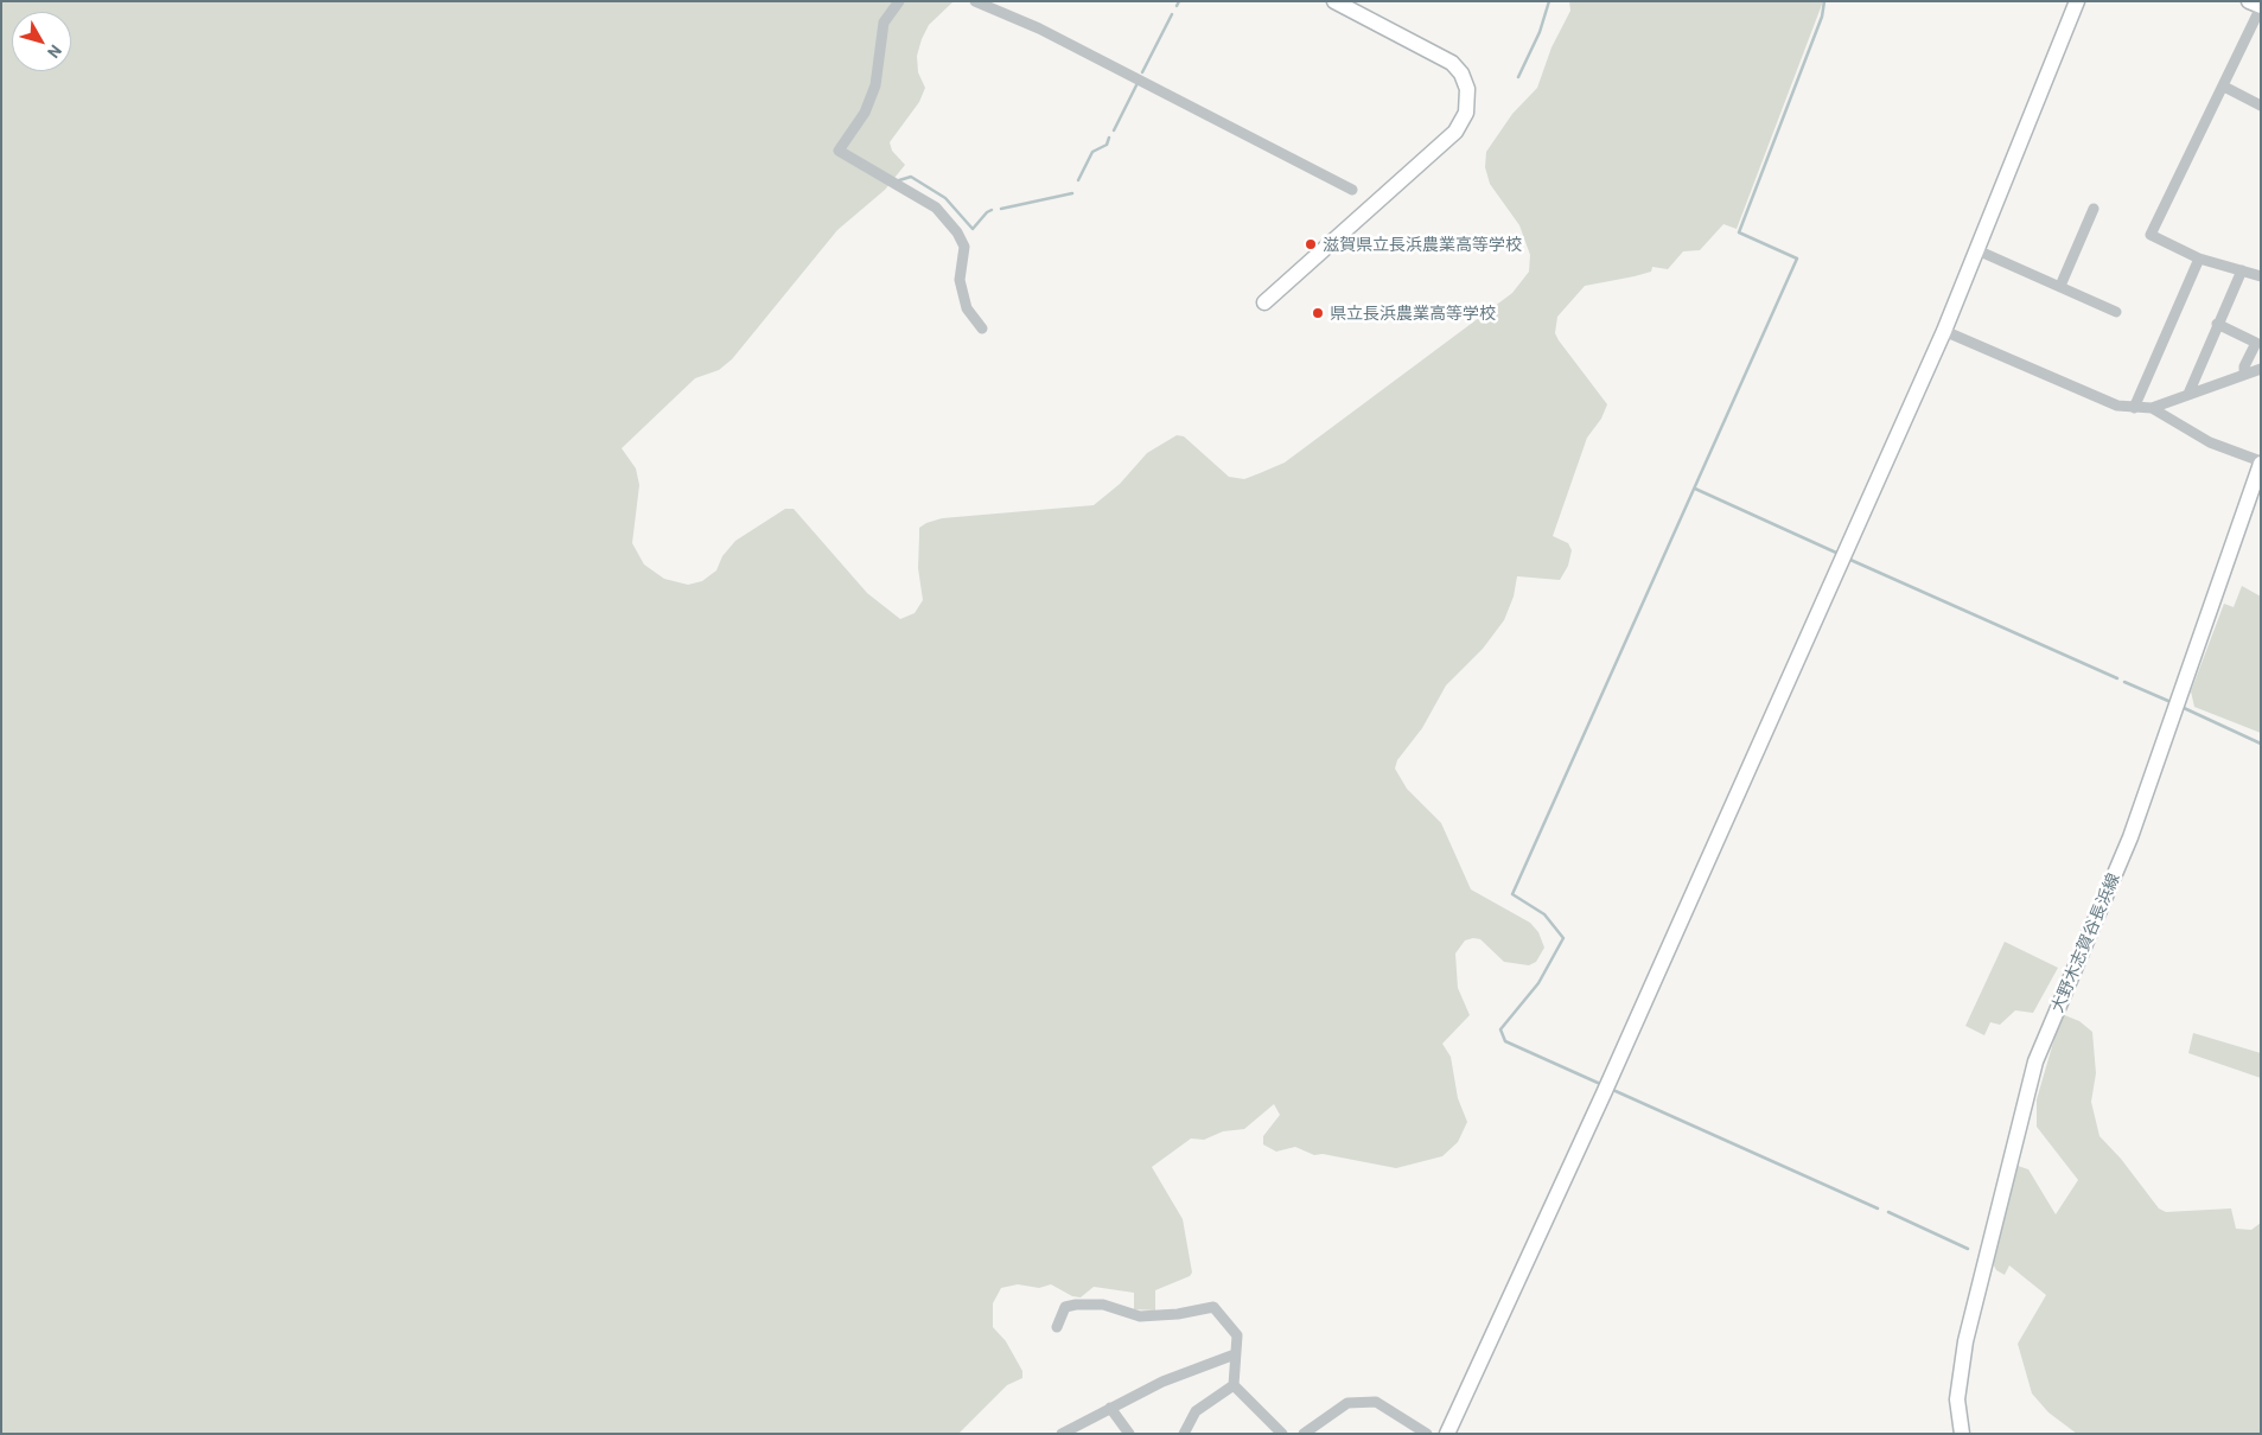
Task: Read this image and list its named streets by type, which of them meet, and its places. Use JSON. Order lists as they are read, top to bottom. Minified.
{"streets":{"street":["大野木志賀谷長浜線"]},"places":["滋賀県立長浜農業高等学校","県立長浜農業高等学校"],"north":"bottom right"}
